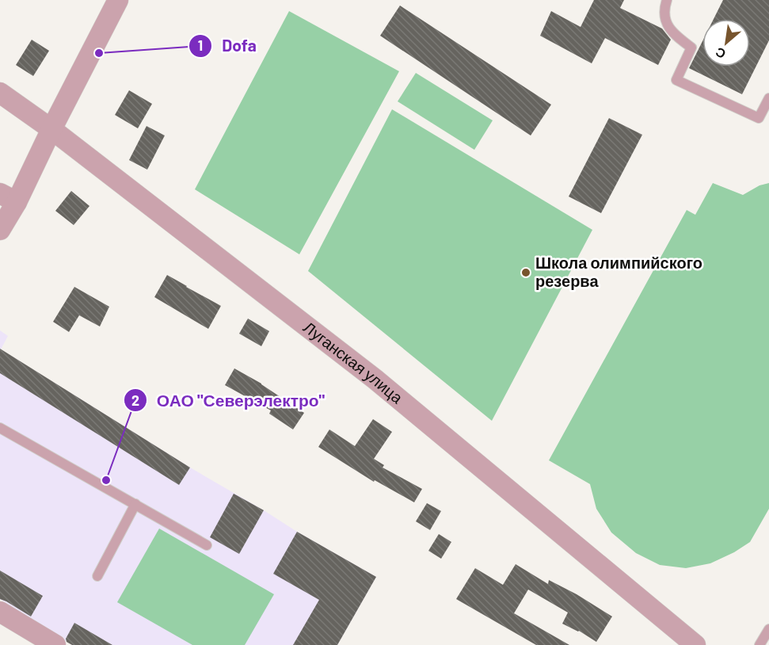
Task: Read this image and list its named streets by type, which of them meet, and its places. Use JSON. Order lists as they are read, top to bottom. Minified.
{"streets":{"street":["Луганская улица"]},"places":["Dofa","Школа олимпийского резерва","ОАО \"Северэлектро\""],"north":"bottom left"}
